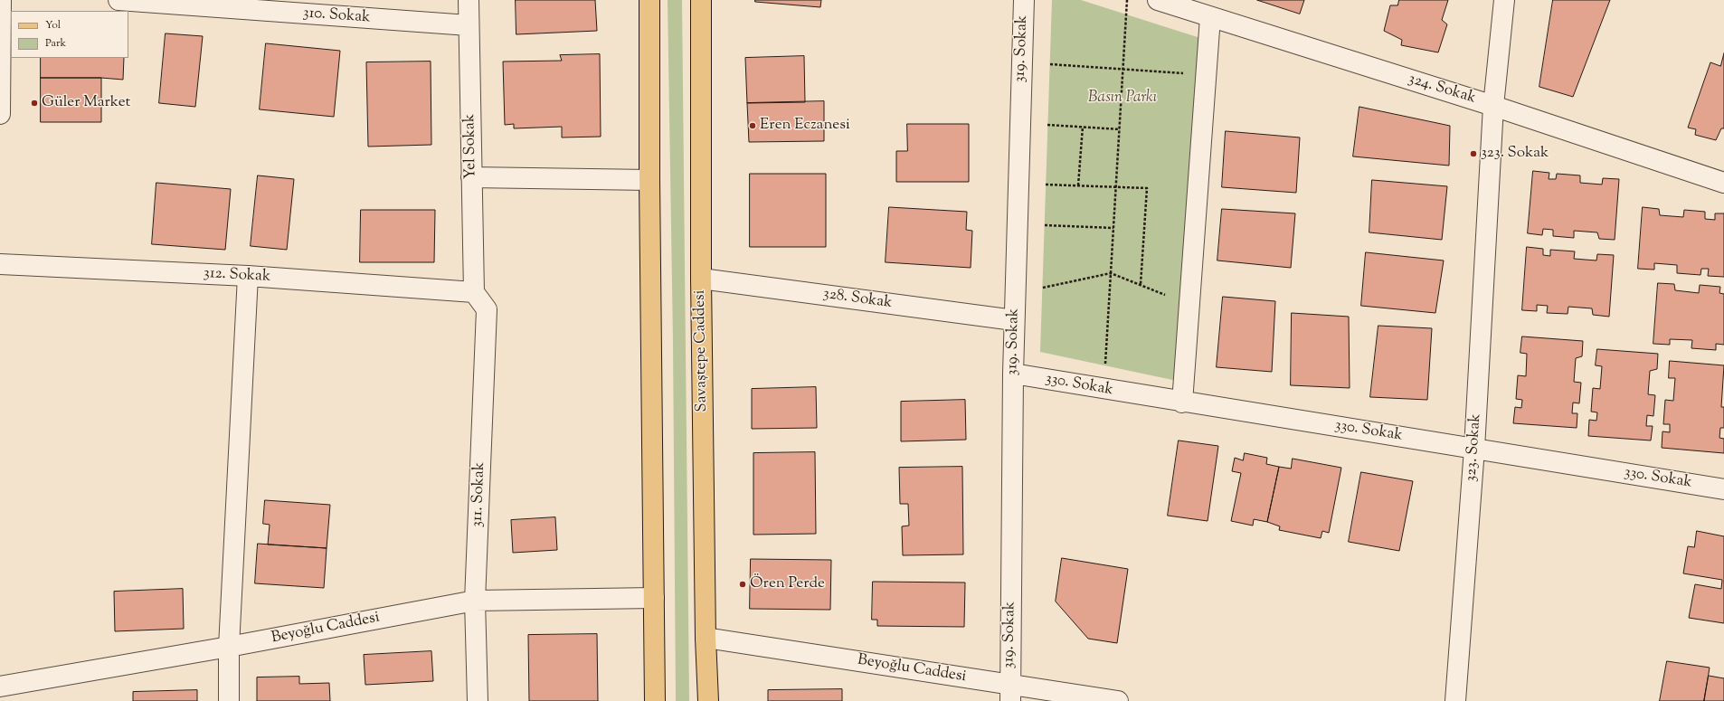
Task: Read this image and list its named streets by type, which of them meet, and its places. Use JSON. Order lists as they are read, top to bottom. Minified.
{"streets":{"main road":["Savaştepe Caddesi"],"street":["310. Sokak","319. Sokak","324. Sokak","Yel Sokak","312. Sokak","328. Sokak","330. Sokak","323. Sokak","311. Sokak","Beyoğlu Caddesi"]},"crossings":[["310. Sokak","Yel Sokak"],["319. Sokak","328. Sokak"],["319. Sokak","330. Sokak"],["319. Sokak","Beyoğlu Caddesi"],["324. Sokak","323. Sokak"],["Yel Sokak","312. Sokak"],["Yel Sokak","311. Sokak"],["312. Sokak","311. Sokak"],["328. Sokak","Savaştepe Caddesi"],["Savaştepe Caddesi","Beyoğlu Caddesi"],["330. Sokak","323. Sokak"],["311. Sokak","Beyoğlu Caddesi"]],"parks":["Basın Parkı"],"places":["Güler Market","Eren Eczanesi","323. Sokak","Ören Perde"],"legend":["Yol","Park"]}
